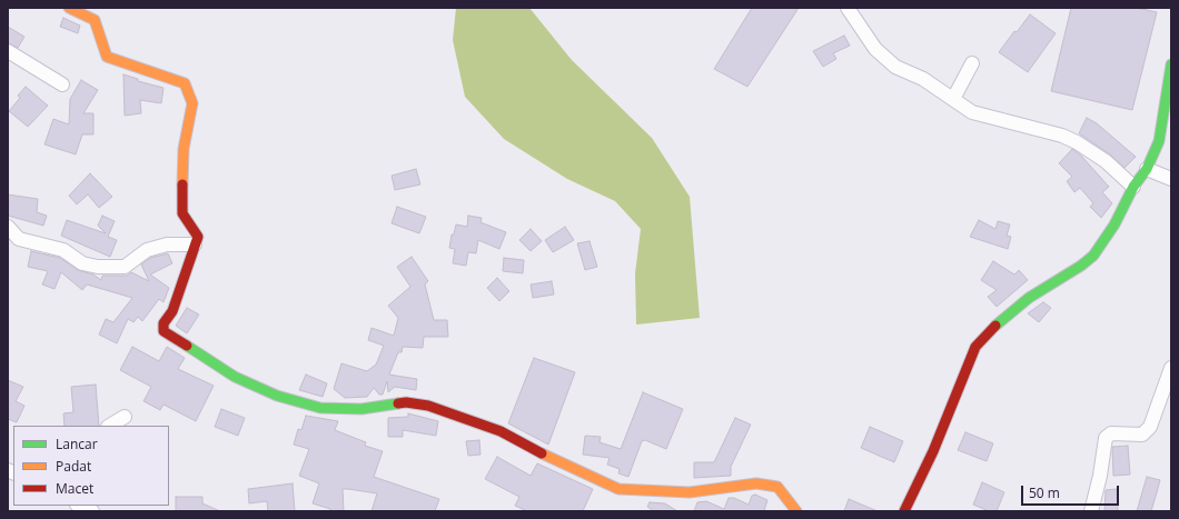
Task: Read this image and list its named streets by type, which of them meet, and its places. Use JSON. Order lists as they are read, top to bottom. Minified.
{"legend":["Lancar","Padat","Macet"],"scale_bar":"50 m"}
